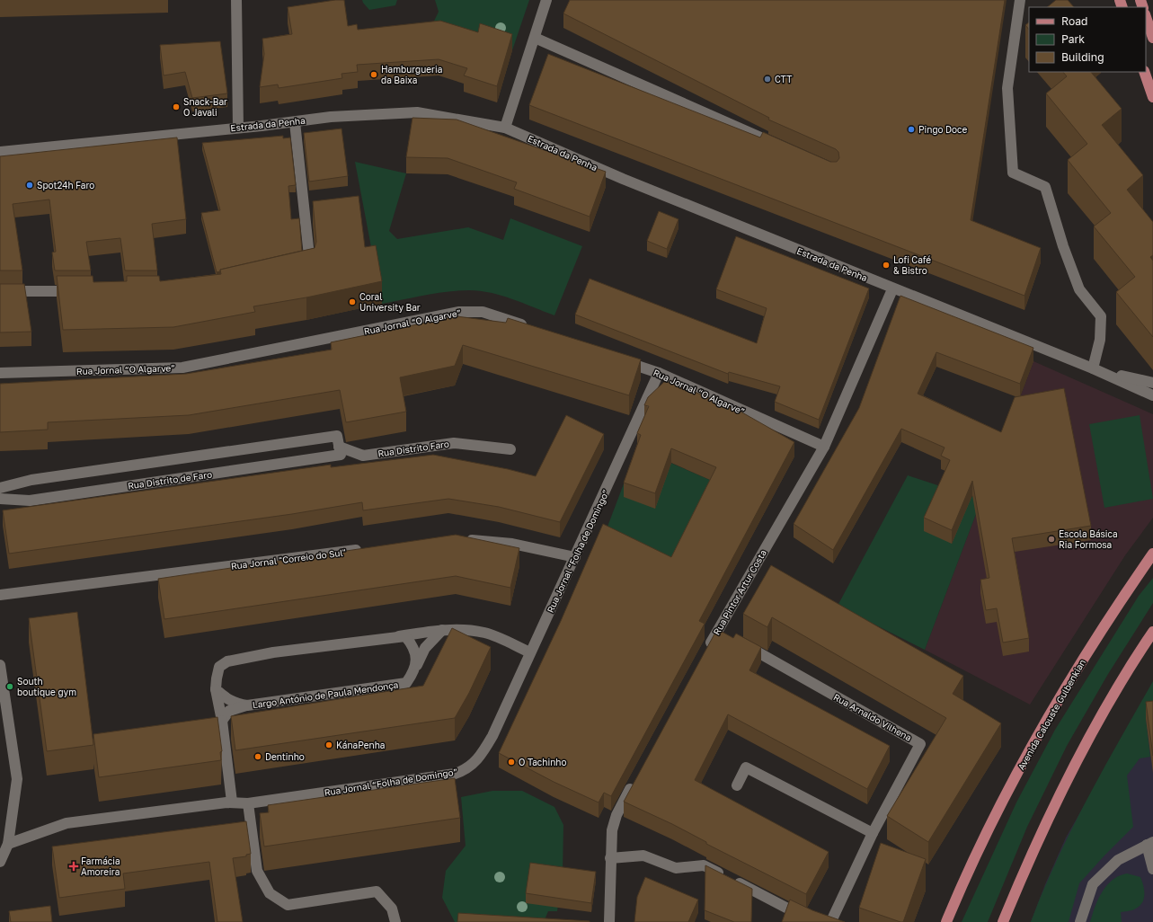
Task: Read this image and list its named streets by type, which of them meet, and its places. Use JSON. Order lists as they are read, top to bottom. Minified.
{"streets":{"main road":["Avenida Calouste Gulbenkian"],"street":["Estrada da Penha","Rua Jornal “O Algarve”","Rua Distrito Faro","Rua Distrito de Faro","Rua Jornal “Folha de Domingo”","Rua Jornal \"Correio do Sul\"","Rua Pintor Artur Costa","Largo António de Paula Mendonça","Rua Arnaldo Vilhena"]},"crossings":[["Estrada da Penha","Rua Pintor Artur Costa"],["Rua Jornal “O Algarve”","Rua Jornal “Folha de Domingo”"],["Rua Jornal “O Algarve”","Rua Pintor Artur Costa"],["Rua Distrito Faro","Rua Distrito de Faro"]],"places":{"other":["Hamburgueria da Baixa","CTT","Snack-Bar O Javali","Pingo Doce","Spot24h Faro","Lofi Café & Bistro","Coral University Bar","Escola Básica Ria Formosa","South boutique gym","KánaPenha","Dentinho","O Tachinho"],"health":["Farmácia Amoreira"]},"legend":["Road","Park","Building"]}
